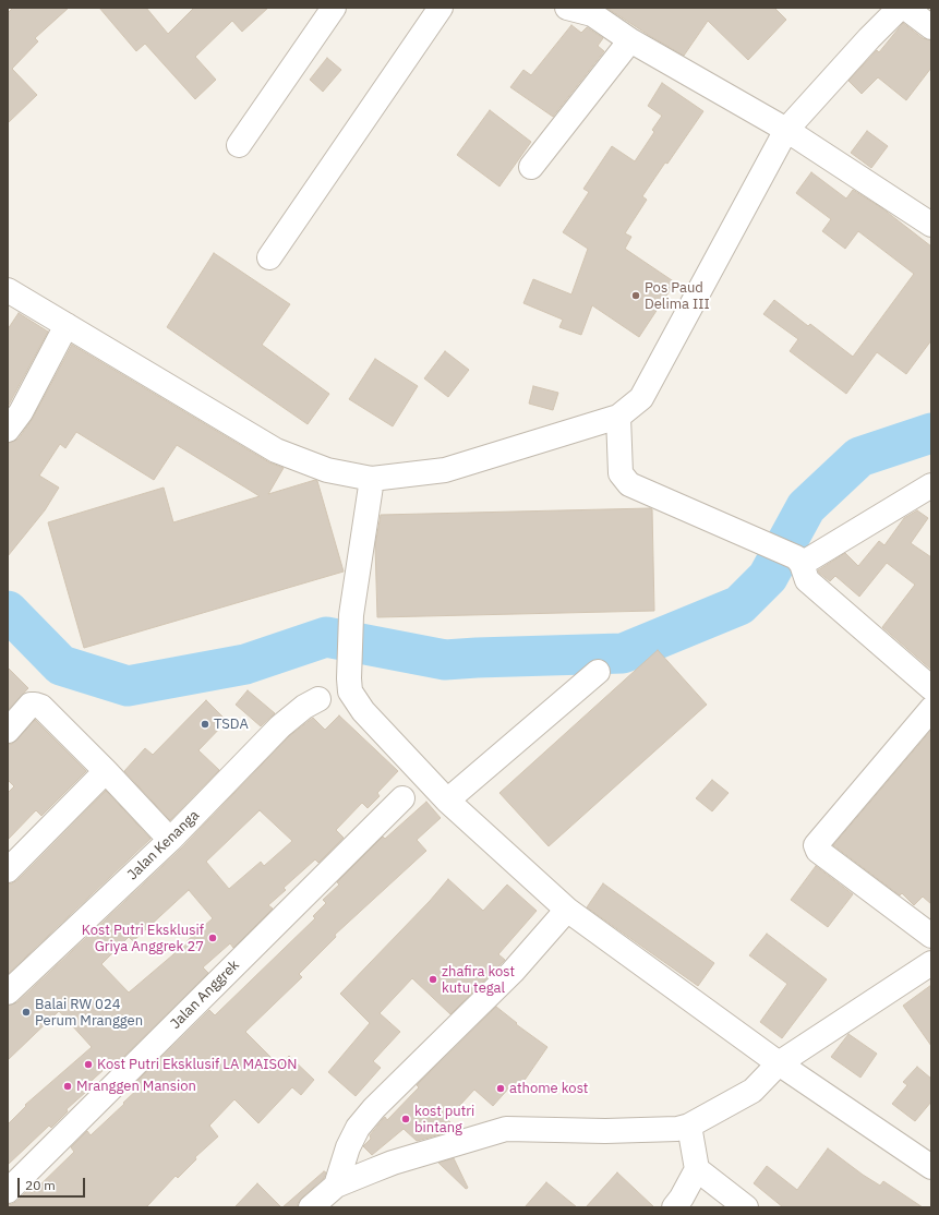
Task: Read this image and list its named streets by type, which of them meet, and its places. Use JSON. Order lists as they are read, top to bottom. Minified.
{"streets":{"street":["Jalan Kenanga","Jalan Anggrek"]},"places":["Pos Paud Delima III","TSDA","Kost Putri Eksklusif Griya Anggrek 27","zhafira kost kutu tegal","Balai RW 024 Perum Mranggen","Kost Putri Eksklusif LA MAISON","Mranggen Mansion","athome kost","kost putri bintang"],"scale_bar":"20 m"}
